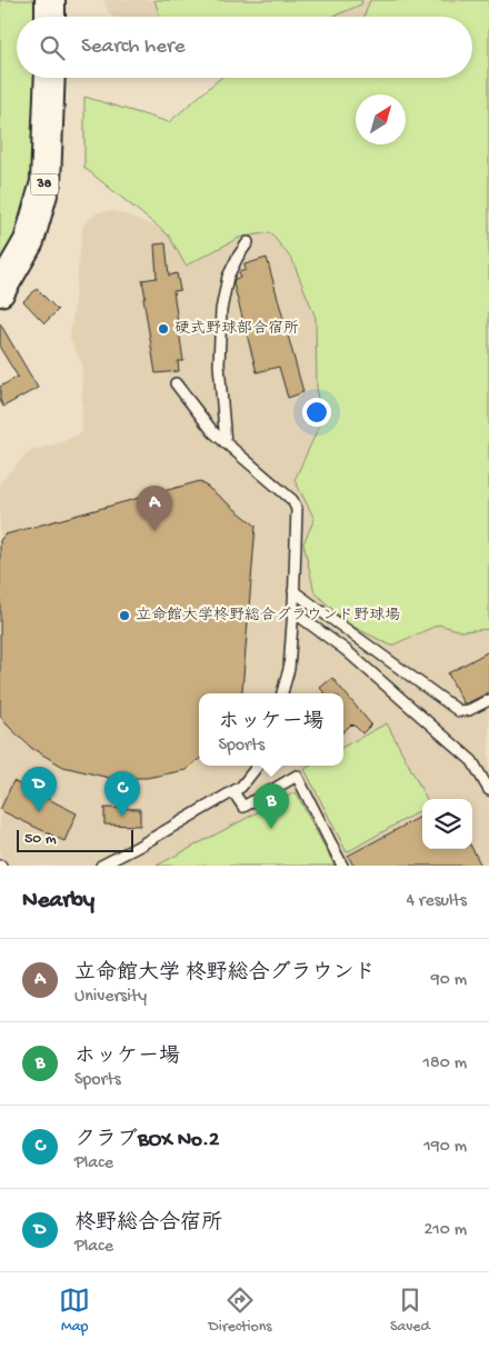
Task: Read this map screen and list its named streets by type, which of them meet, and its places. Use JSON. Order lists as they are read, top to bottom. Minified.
{"streets":{"main road":["38"]},"places":["硬式野球部合宿所","立命館大学柊野総合グラウンド野球場"],"scale_bar":"50 m","north":"top right","page":{"search":"Search here","pins":["A","D","C","B"],"popup":["ホッケー場","Sports"],"scale":"50 m","heading":["Nearby","4 results"],"list":[{"mark":"A","name":"立命館大学 柊野総合グラウンド","note":"University","value":"90 m"},{"mark":"B","name":"ホッケー場","note":"Sports","value":"180 m"},{"mark":"C","name":"クラブBOX No.2","note":"Place","value":"190 m"},{"mark":"D","name":"柊野総合合宿所","note":"Place","value":"210 m"}],"nav":["Map","Directions","Saved"]}}
